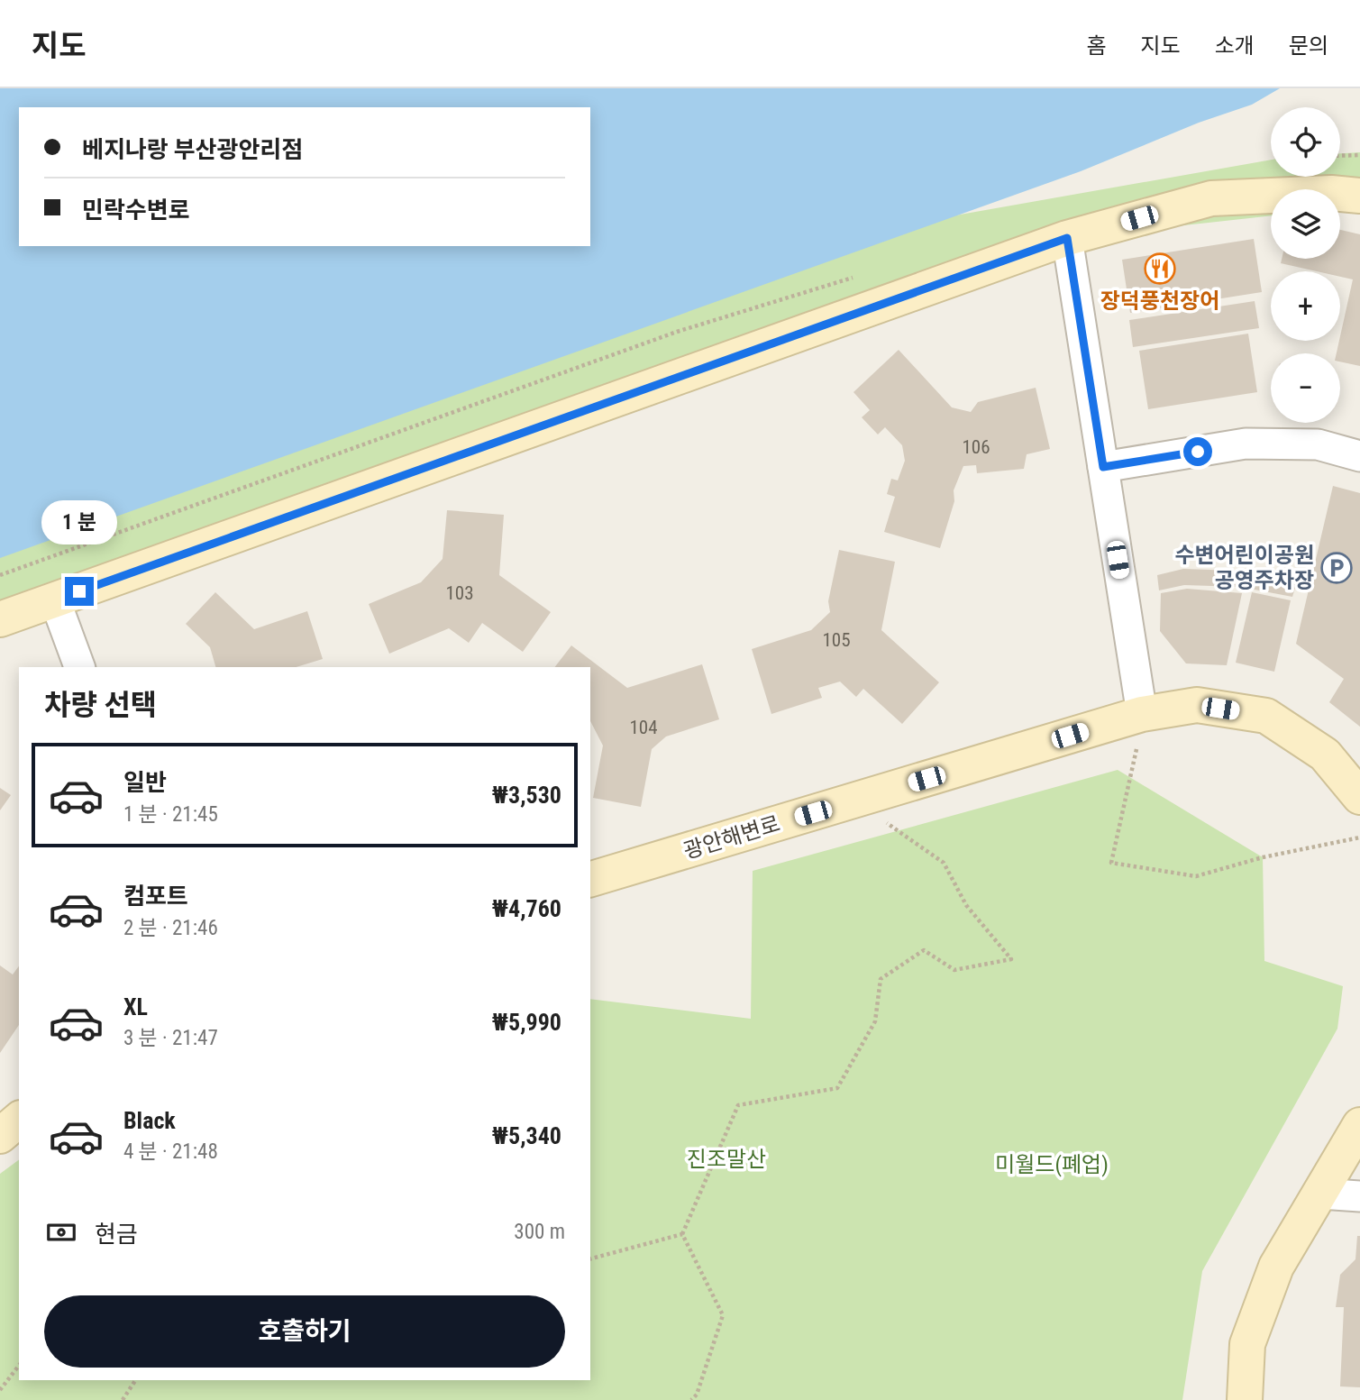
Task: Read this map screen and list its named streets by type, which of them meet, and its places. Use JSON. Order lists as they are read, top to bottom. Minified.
{"streets":{"street":["광안해변로"]},"parks":["진조말산","미월드(폐업)"],"places":{"restaurant":["장덕풍천장어"],"parking":["수변어린이공원 공영주차장"]},"house_numbers":["106","103","105","104"],"page":{"header":"지도","nav":["홈","지도","소개","문의"],"map_buttons":["+","−"],"banner":["베지나랑 부산광안리점","민락수변로"],"bubble":"1 분","heading":"차량 선택","list":[{"name":"일반","note":"1 분 · 21:45","value":"₩3,530"},{"name":"컴포트","note":"2 분 · 21:46","value":"₩4,760"},{"name":"XL","note":"3 분 · 21:47","value":"₩5,990"},{"name":"Black","note":"4 분 · 21:48","value":"₩5,340"}],"pay":["현금","300 m"],"buttons":"호출하기"}}
